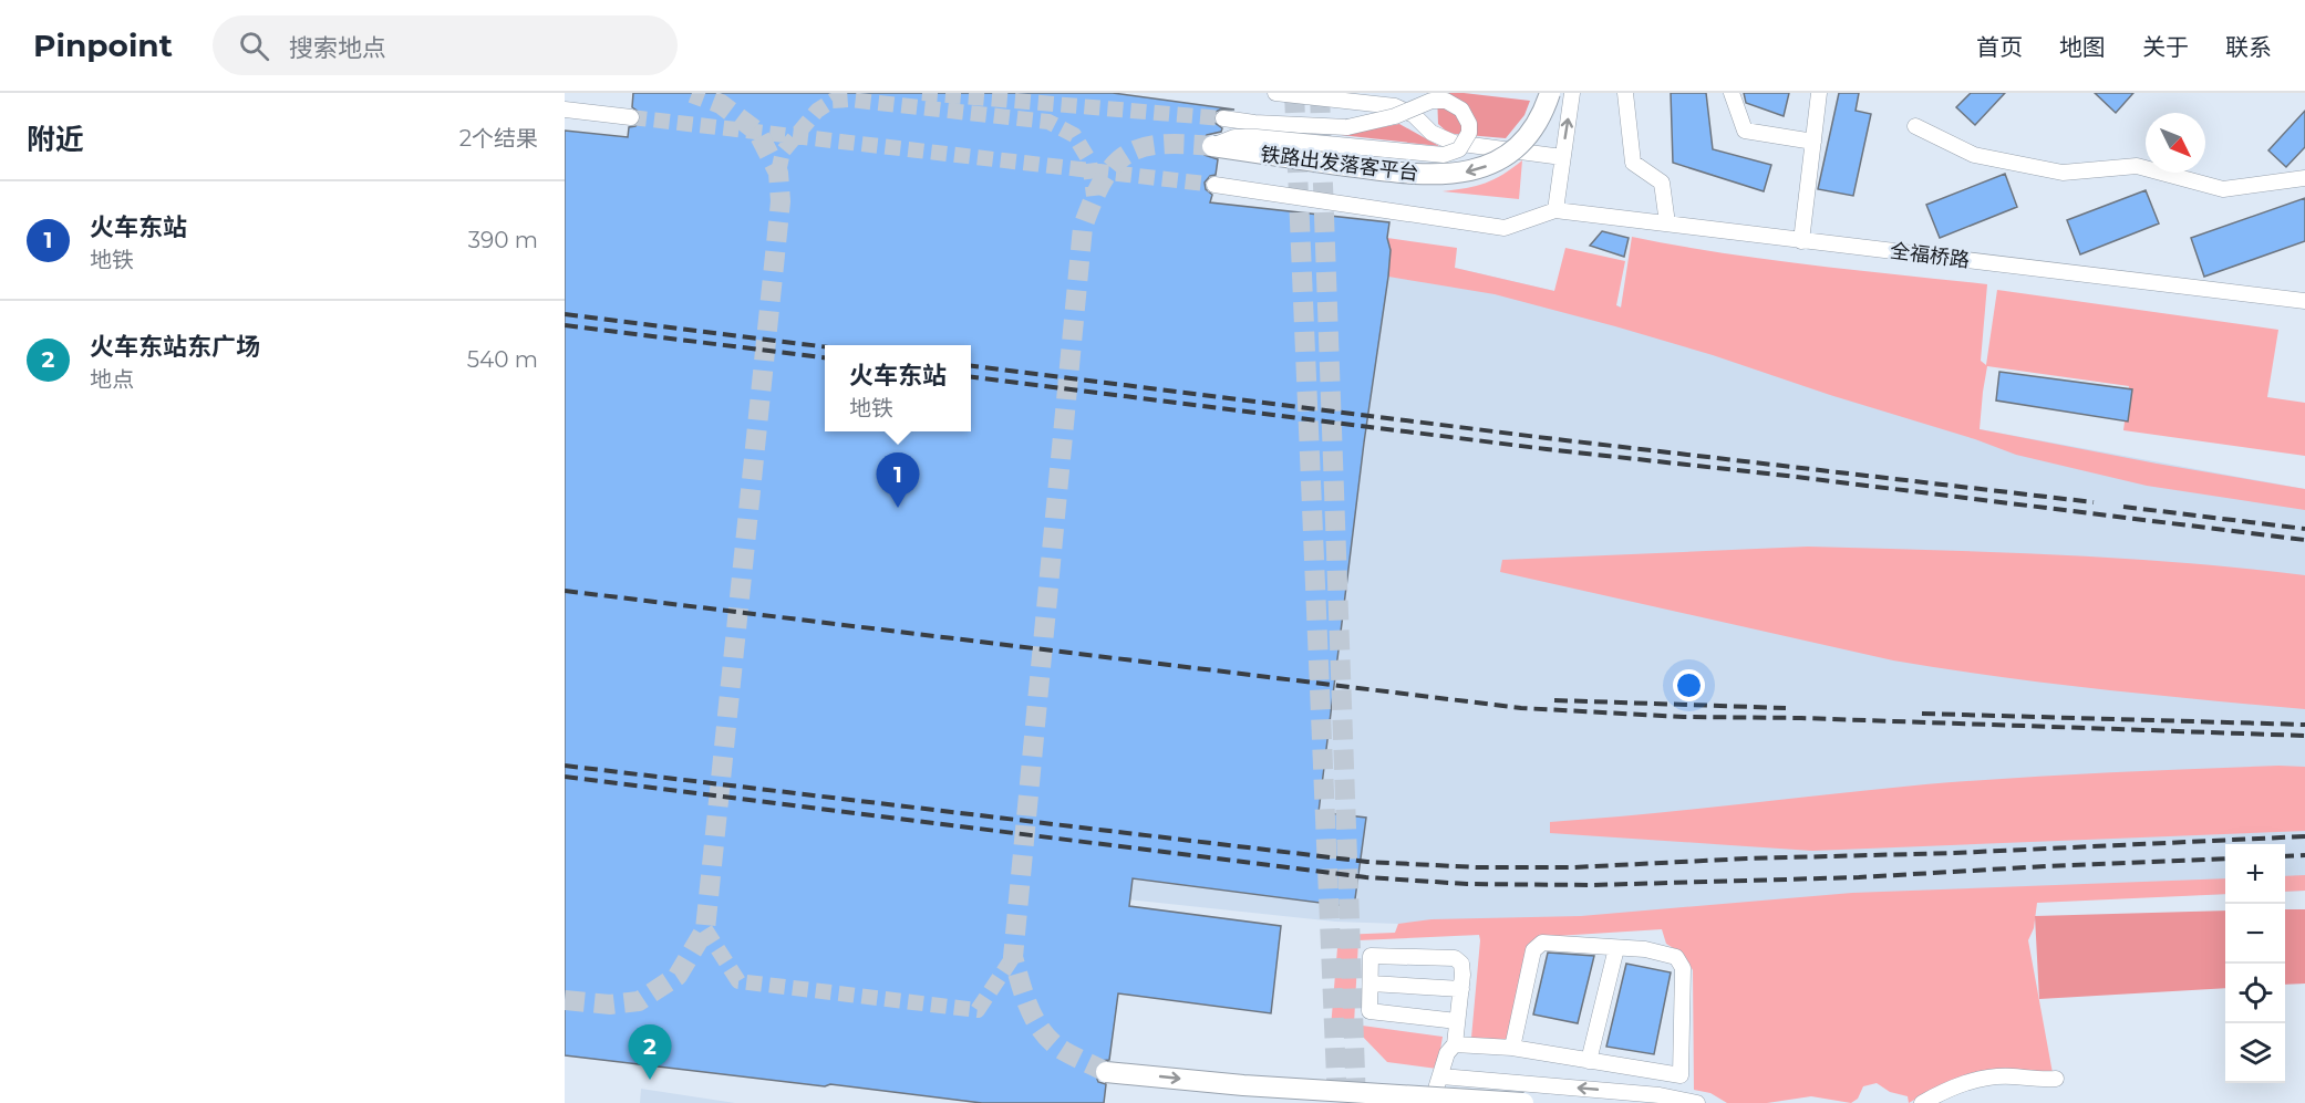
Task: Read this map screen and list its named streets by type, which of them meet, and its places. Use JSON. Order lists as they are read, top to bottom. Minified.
{"streets":{"main road":["铁路出发落客平台"],"street":["全福桥路"]},"one_way":["铁路出发落客平台"],"north":"bottom right","page":{"header":"Pinpoint","search":"搜索地点","nav":["首页","地图","关于","联系"],"heading":["附近","2个结果"],"list":[{"mark":"1","name":"火车东站","note":"地铁","value":"390 m"},{"mark":"2","name":"火车东站东广场","note":"地点","value":"540 m"}],"popup":["火车东站","地铁"],"pins":["1","2"],"map_buttons":["+","−"]}}
